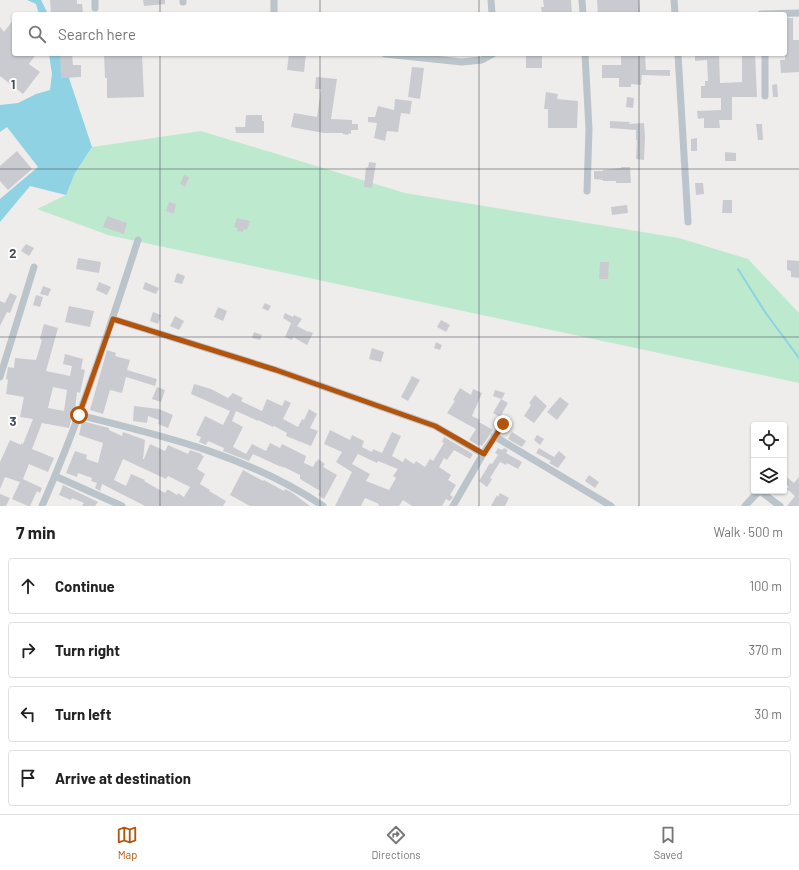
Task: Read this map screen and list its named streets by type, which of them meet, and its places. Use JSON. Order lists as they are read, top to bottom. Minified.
{"page":{"search":"Search here","heading":["7 min","Walk · 500 m"],"list":[["Continue","100 m"],["Turn right","370 m"],["Turn left","30 m"],"Arrive at destination"],"nav":["Map","Directions","Saved"]},"grid":{"rows":["1","2","3"]}}
